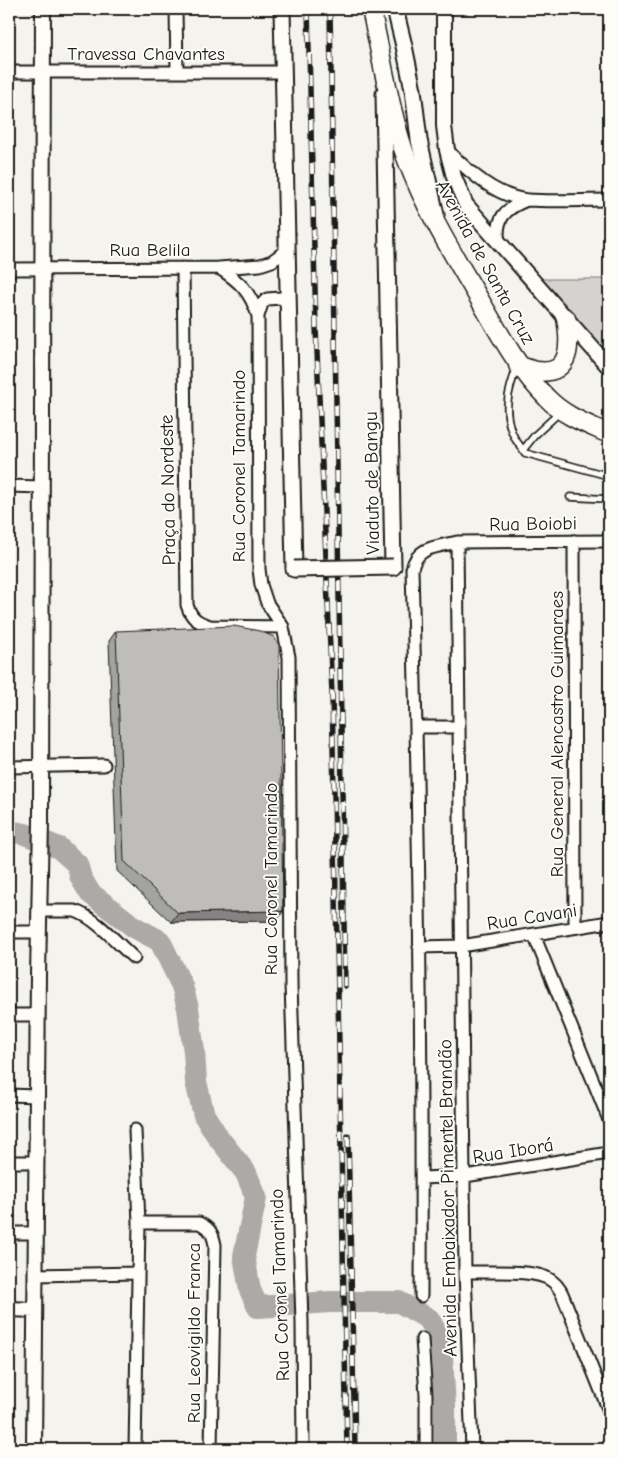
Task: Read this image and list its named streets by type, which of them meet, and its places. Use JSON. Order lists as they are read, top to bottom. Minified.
{"streets":{"main road":["Avenida de Santa Cruz","Viaduto de Bangu"],"street":["Travessa Chavantes","Rua Belila","Rua Coronel Tamarindo","Praça do Nordeste","Rua Boiobi","Rua General Alencastro Guimaraes","Rua Cavani","Rua Iborá","Avenida Embaixador Pimentel Brandão","Rua Leovigildo Franca"]},"crossings":[["Rua Belila","Rua Coronel Tamarindo"],["Rua Belila","Praça do Nordeste"],["Avenida de Santa Cruz","Viaduto de Bangu"],["Rua Coronel Tamarindo","Praça do Nordeste"],["Rua Boiobi","Rua General Alencastro Guimaraes"],["Rua Boiobi","Avenida Embaixador Pimentel Brandão"],["Rua General Alencastro Guimaraes","Rua Cavani"],["Rua Cavani","Avenida Embaixador Pimentel Brandão"],["Rua Iborá","Avenida Embaixador Pimentel Brandão"]]}
